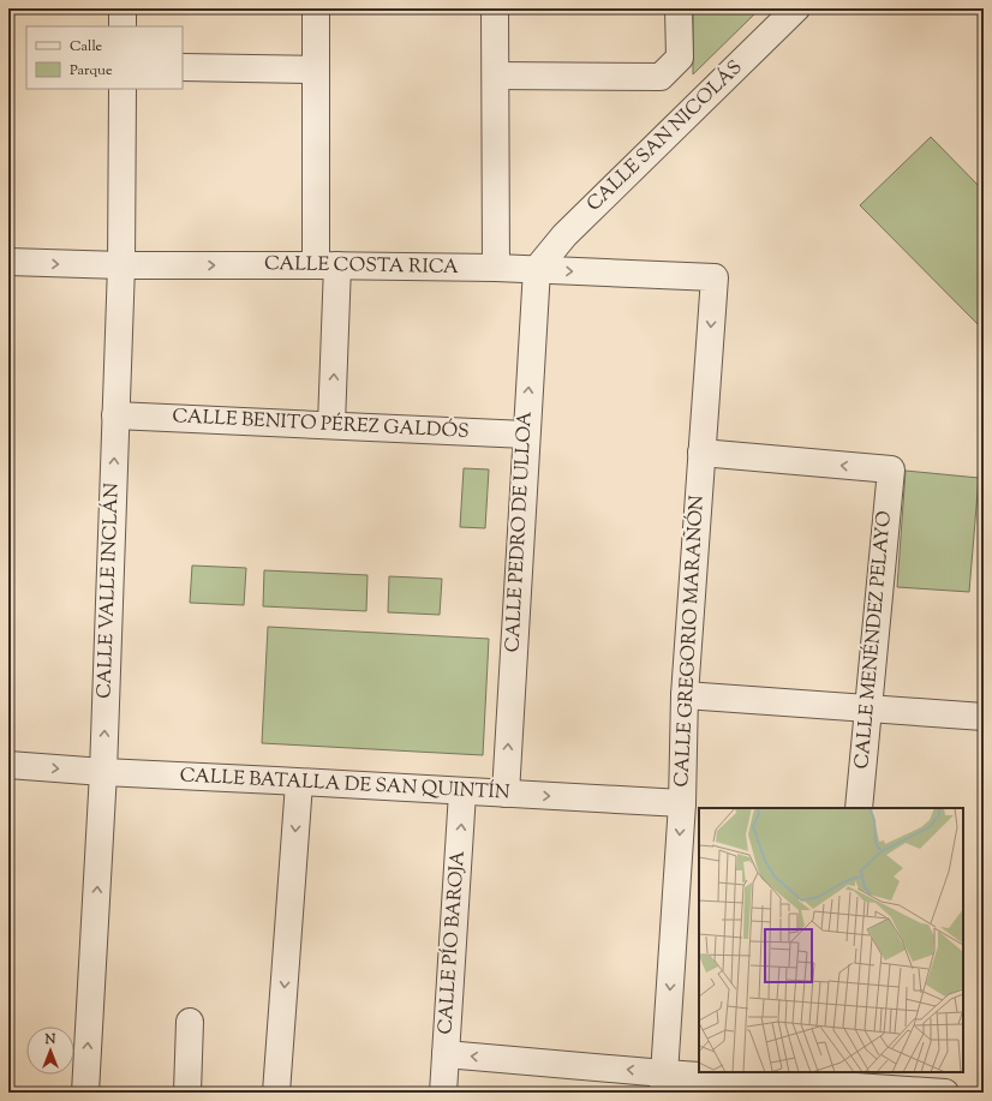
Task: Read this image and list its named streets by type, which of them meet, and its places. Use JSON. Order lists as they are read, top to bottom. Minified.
{"streets":{"street":["CALLE SAN NICOLÁS","CALLE COSTA RICA","CALLE BENITO PÉREZ GALDÓS","CALLE PEDRO DE ULLOA","CALLE VALLE INCLÁN","CALLE MENÉNDEZ PELAYO","CALLE GREGORIO MARAÑÓN","CALLE BATALLA DE SAN QUINTÍN","CALLE PÍO BAROJA"]},"crossings":[["CALLE SAN NICOLÁS","CALLE COSTA RICA"],["CALLE SAN NICOLÁS","CALLE PEDRO DE ULLOA"],["CALLE COSTA RICA","CALLE PEDRO DE ULLOA"],["CALLE COSTA RICA","CALLE VALLE INCLÁN"],["CALLE COSTA RICA","CALLE GREGORIO MARAÑÓN"],["CALLE BENITO PÉREZ GALDÓS","CALLE PEDRO DE ULLOA"],["CALLE BENITO PÉREZ GALDÓS","CALLE VALLE INCLÁN"],["CALLE PEDRO DE ULLOA","CALLE BATALLA DE SAN QUINTÍN"],["CALLE VALLE INCLÁN","CALLE BATALLA DE SAN QUINTÍN"],["CALLE MENÉNDEZ PELAYO","CALLE GREGORIO MARAÑÓN"],["CALLE GREGORIO MARAÑÓN","CALLE BATALLA DE SAN QUINTÍN"],["CALLE BATALLA DE SAN QUINTÍN","CALLE PÍO BAROJA"]],"one_way":["CALLE COSTA RICA","CALLE GREGORIO MARAÑÓN","CALLE BATALLA DE SAN QUINTÍN"],"legend":["Calle","Parque"],"north":"top"}
